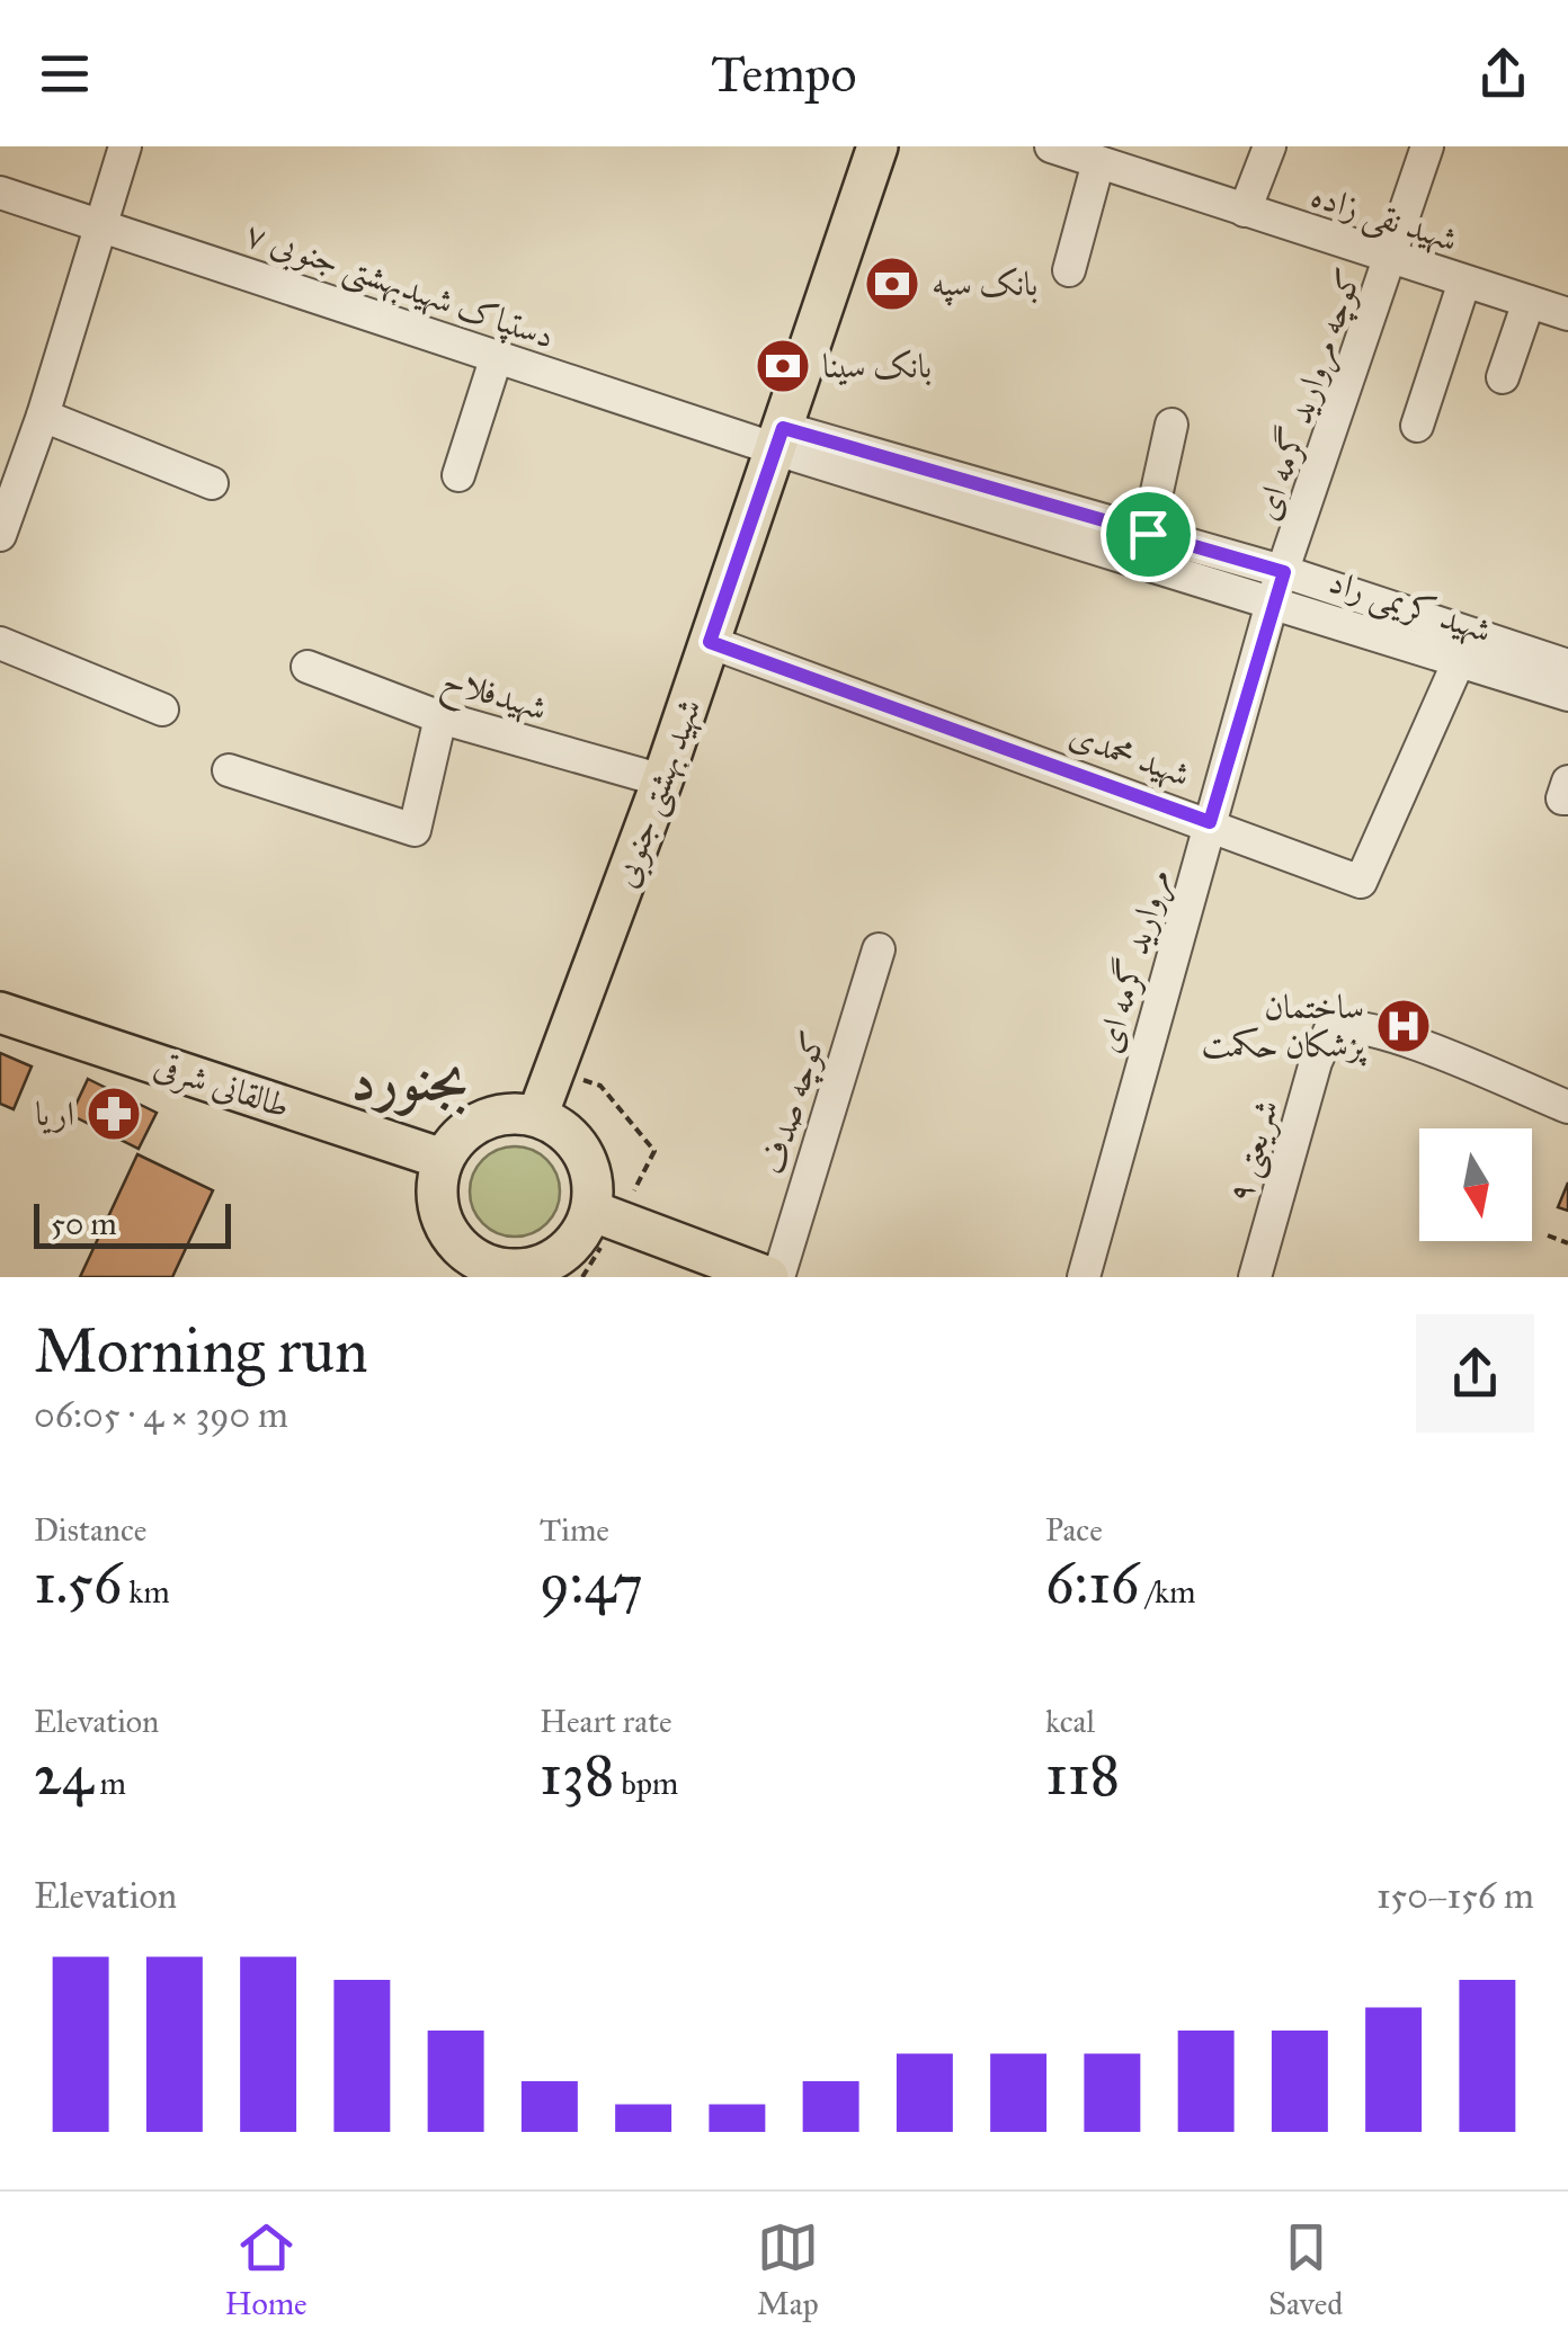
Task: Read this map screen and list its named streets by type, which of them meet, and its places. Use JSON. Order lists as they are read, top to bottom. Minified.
{"streets":{"main road":["شهید بهشتی جنوبی","طالقانی شرقی"],"street":["شهید نقی زاده","دستپاک شهیدبهشتی جنوبی ۷","کوچه مروارید گرمه ای","شهید کریمی راد","شهیدفلاح","شهید محمدی","مروارید گرمه ای","کوچه صدف","شریعتی ۹"]},"crossings":[["شهید نقی زاده","کوچه مروارید گرمه ای"],["دستپاک شهیدبهشتی جنوبی ۷","شهید کریمی راد"],["دستپاک شهیدبهشتی جنوبی ۷","شهید بهشتی جنوبی"],["کوچه مروارید گرمه ای","شهید کریمی راد"],["کوچه مروارید گرمه ای","مروارید گرمه ای"],["شهید کریمی راد","شهید محمدی"],["شهید کریمی راد","شهید بهشتی جنوبی"],["شهید کریمی راد","مروارید گرمه ای"],["شهیدفلاح","شهید بهشتی جنوبی"],["شهید محمدی","شهید بهشتی جنوبی"],["شهید محمدی","مروارید گرمه ای"],["شهید بهشتی جنوبی","طالقانی شرقی"]],"districts":["بجنورد"],"places":{"bank":["بانک سپه","بانک سینا"],"hospital":["ساختمان پزشکان حکمت"],"pharmacy":["اریا"]},"scale_bar":"50 m","north":"bottom","page":{"header":"Tempo","scale":"50 m","heading":["Morning run","06:05 · 4 × 390 m"],"stats":[["Distance","1.56 km"],["Time","9:47"],["Pace","6:16 /km"],["Elevation","24 m"],["Heart rate","138 bpm"],["kcal","118"]],"chart":["Elevation","150–156 m"],"tabs":["Home","Map","Saved"]}}
